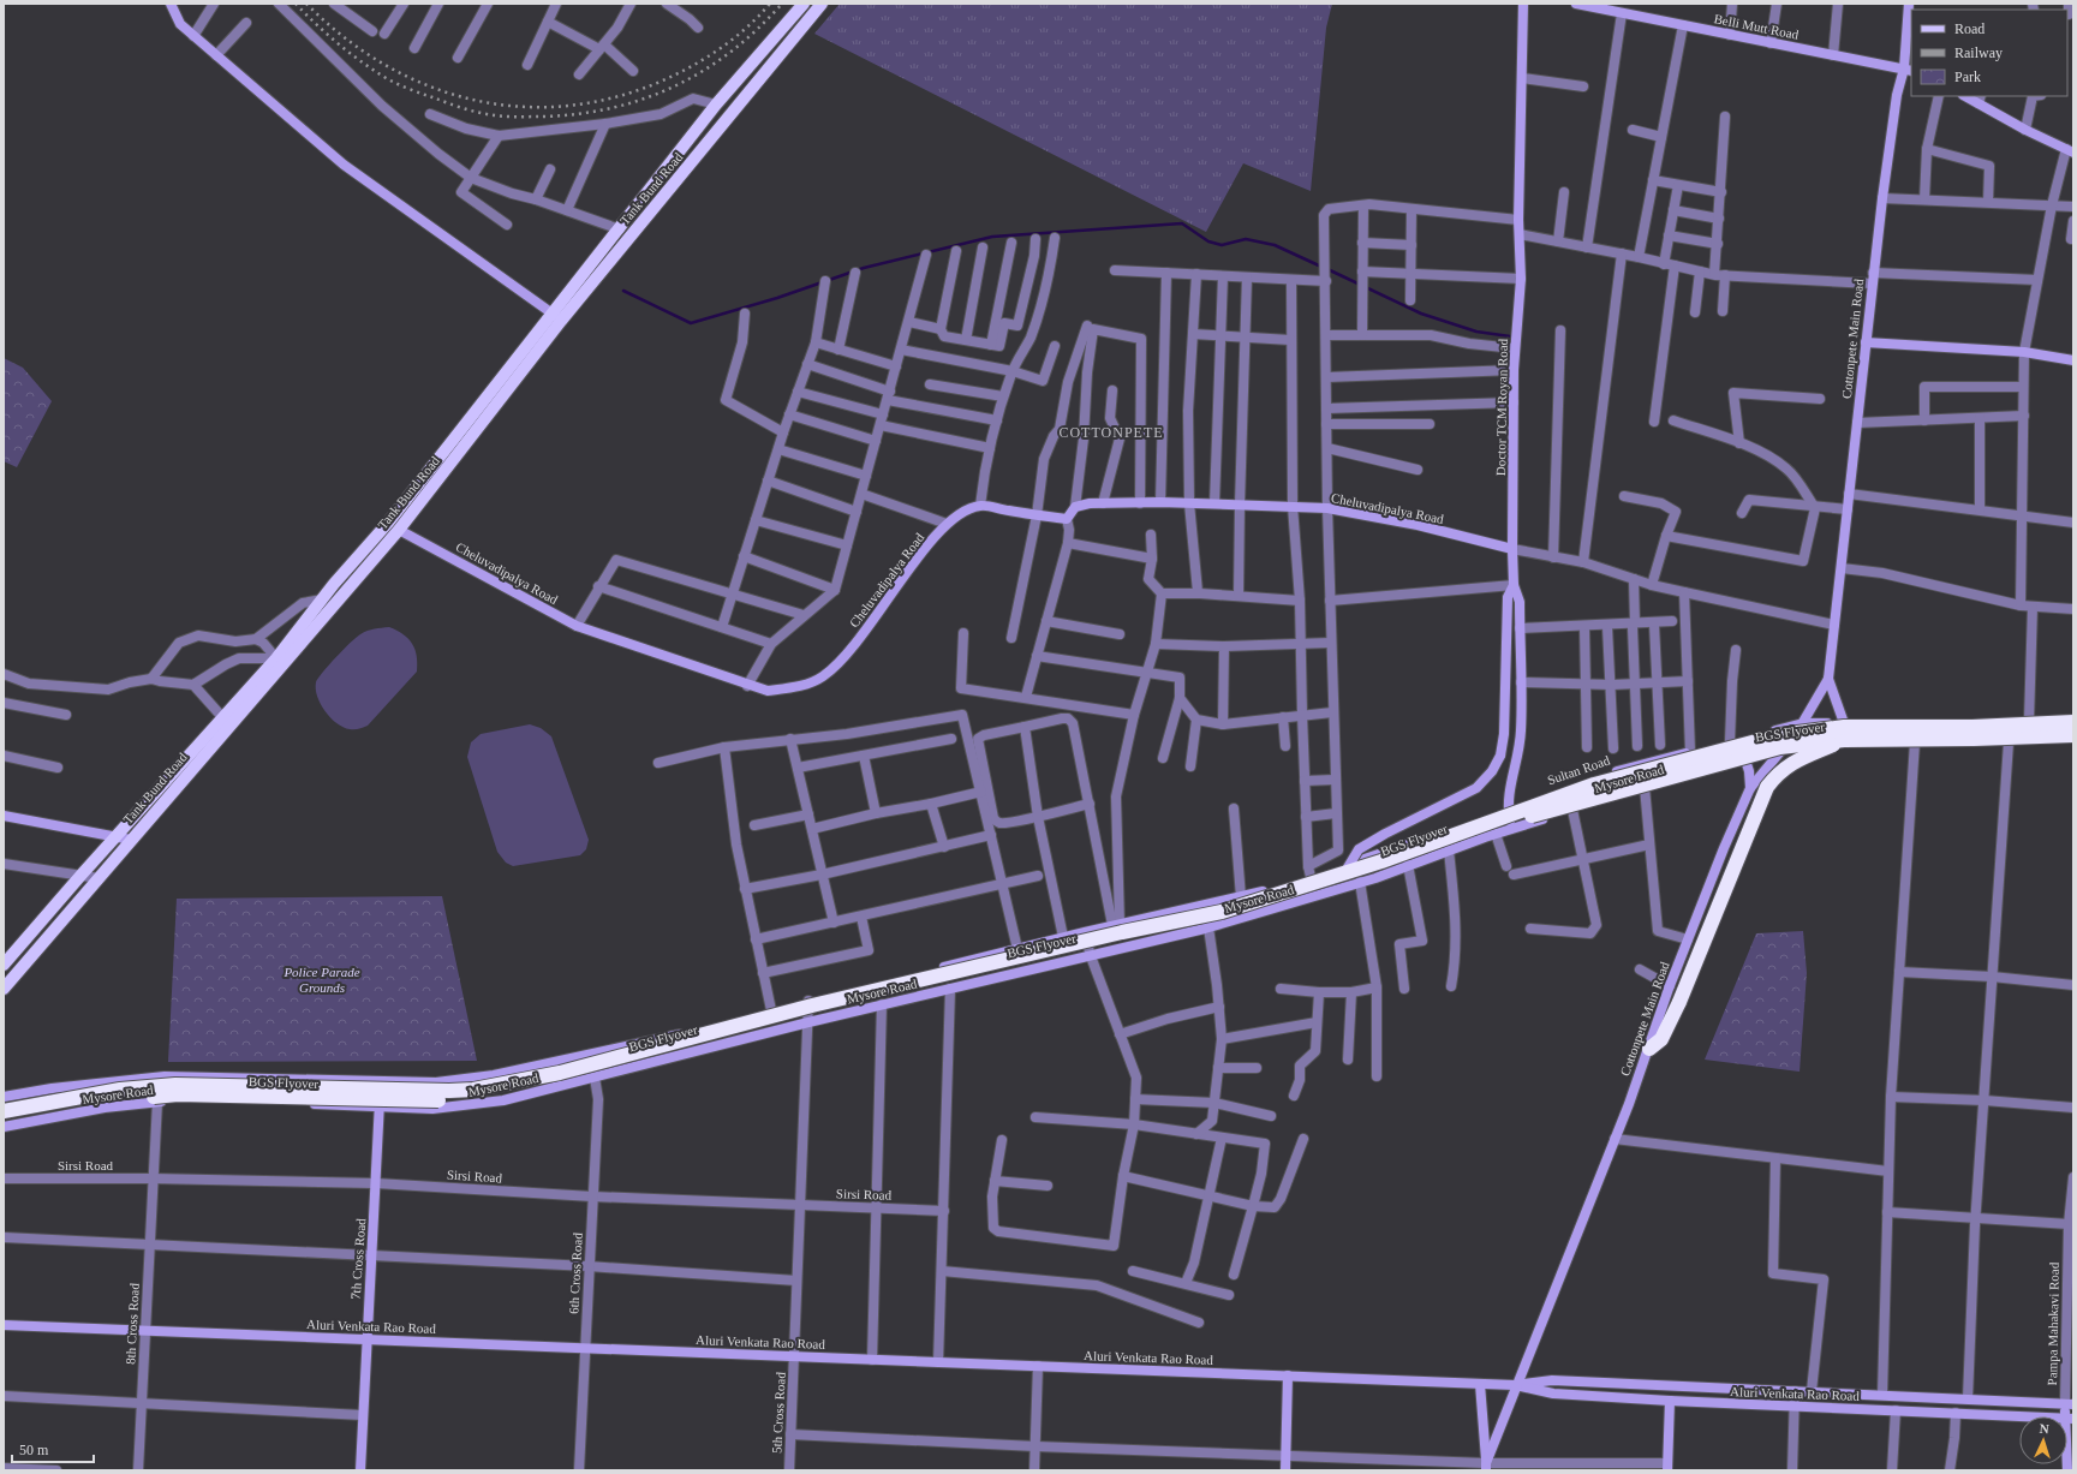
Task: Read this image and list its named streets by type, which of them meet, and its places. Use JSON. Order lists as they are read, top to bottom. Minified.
{"streets":{"highway":["BGS Flyover"],"main road":["Belli Mutt Road","Tank Bund Road","Cottonpete Main Road","Doctor TCM Royan Road","Cheluvadipalya Road","Sultan Road","Mysore Road","7th Cross Road","Pampa Mahakavi Road","Aluri Venkata Rao Road"],"street":["Sirsi Road","6th Cross Road","8th Cross Road","5th Cross Road"]},"crossings":[["Belli Mutt Road","Cottonpete Main Road"],["Tank Bund Road","Cheluvadipalya Road"],["Cottonpete Main Road","Sultan Road"],["Cottonpete Main Road","Mysore Road"],["Cottonpete Main Road","Aluri Venkata Rao Road"],["Doctor TCM Royan Road","Cheluvadipalya Road"],["Doctor TCM Royan Road","BGS Flyover"],["Doctor TCM Royan Road","Sultan Road"],["Sultan Road","Mysore Road"],["Mysore Road","7th Cross Road"],["Mysore Road","6th Cross Road"],["Mysore Road","8th Cross Road"],["Mysore Road","5th Cross Road"],["Sirsi Road","7th Cross Road"],["Sirsi Road","6th Cross Road"],["Sirsi Road","8th Cross Road"],["Sirsi Road","5th Cross Road"],["7th Cross Road","Aluri Venkata Rao Road"],["6th Cross Road","Aluri Venkata Rao Road"],["8th Cross Road","Aluri Venkata Rao Road"],["Pampa Mahakavi Road","Aluri Venkata Rao Road"],["Aluri Venkata Rao Road","5th Cross Road"]],"districts":["COTTONPETE"],"parks":["Police Parade Grounds"],"legend":["Road","Railway","Park"],"scale_bar":"50 m","north":"top"}
